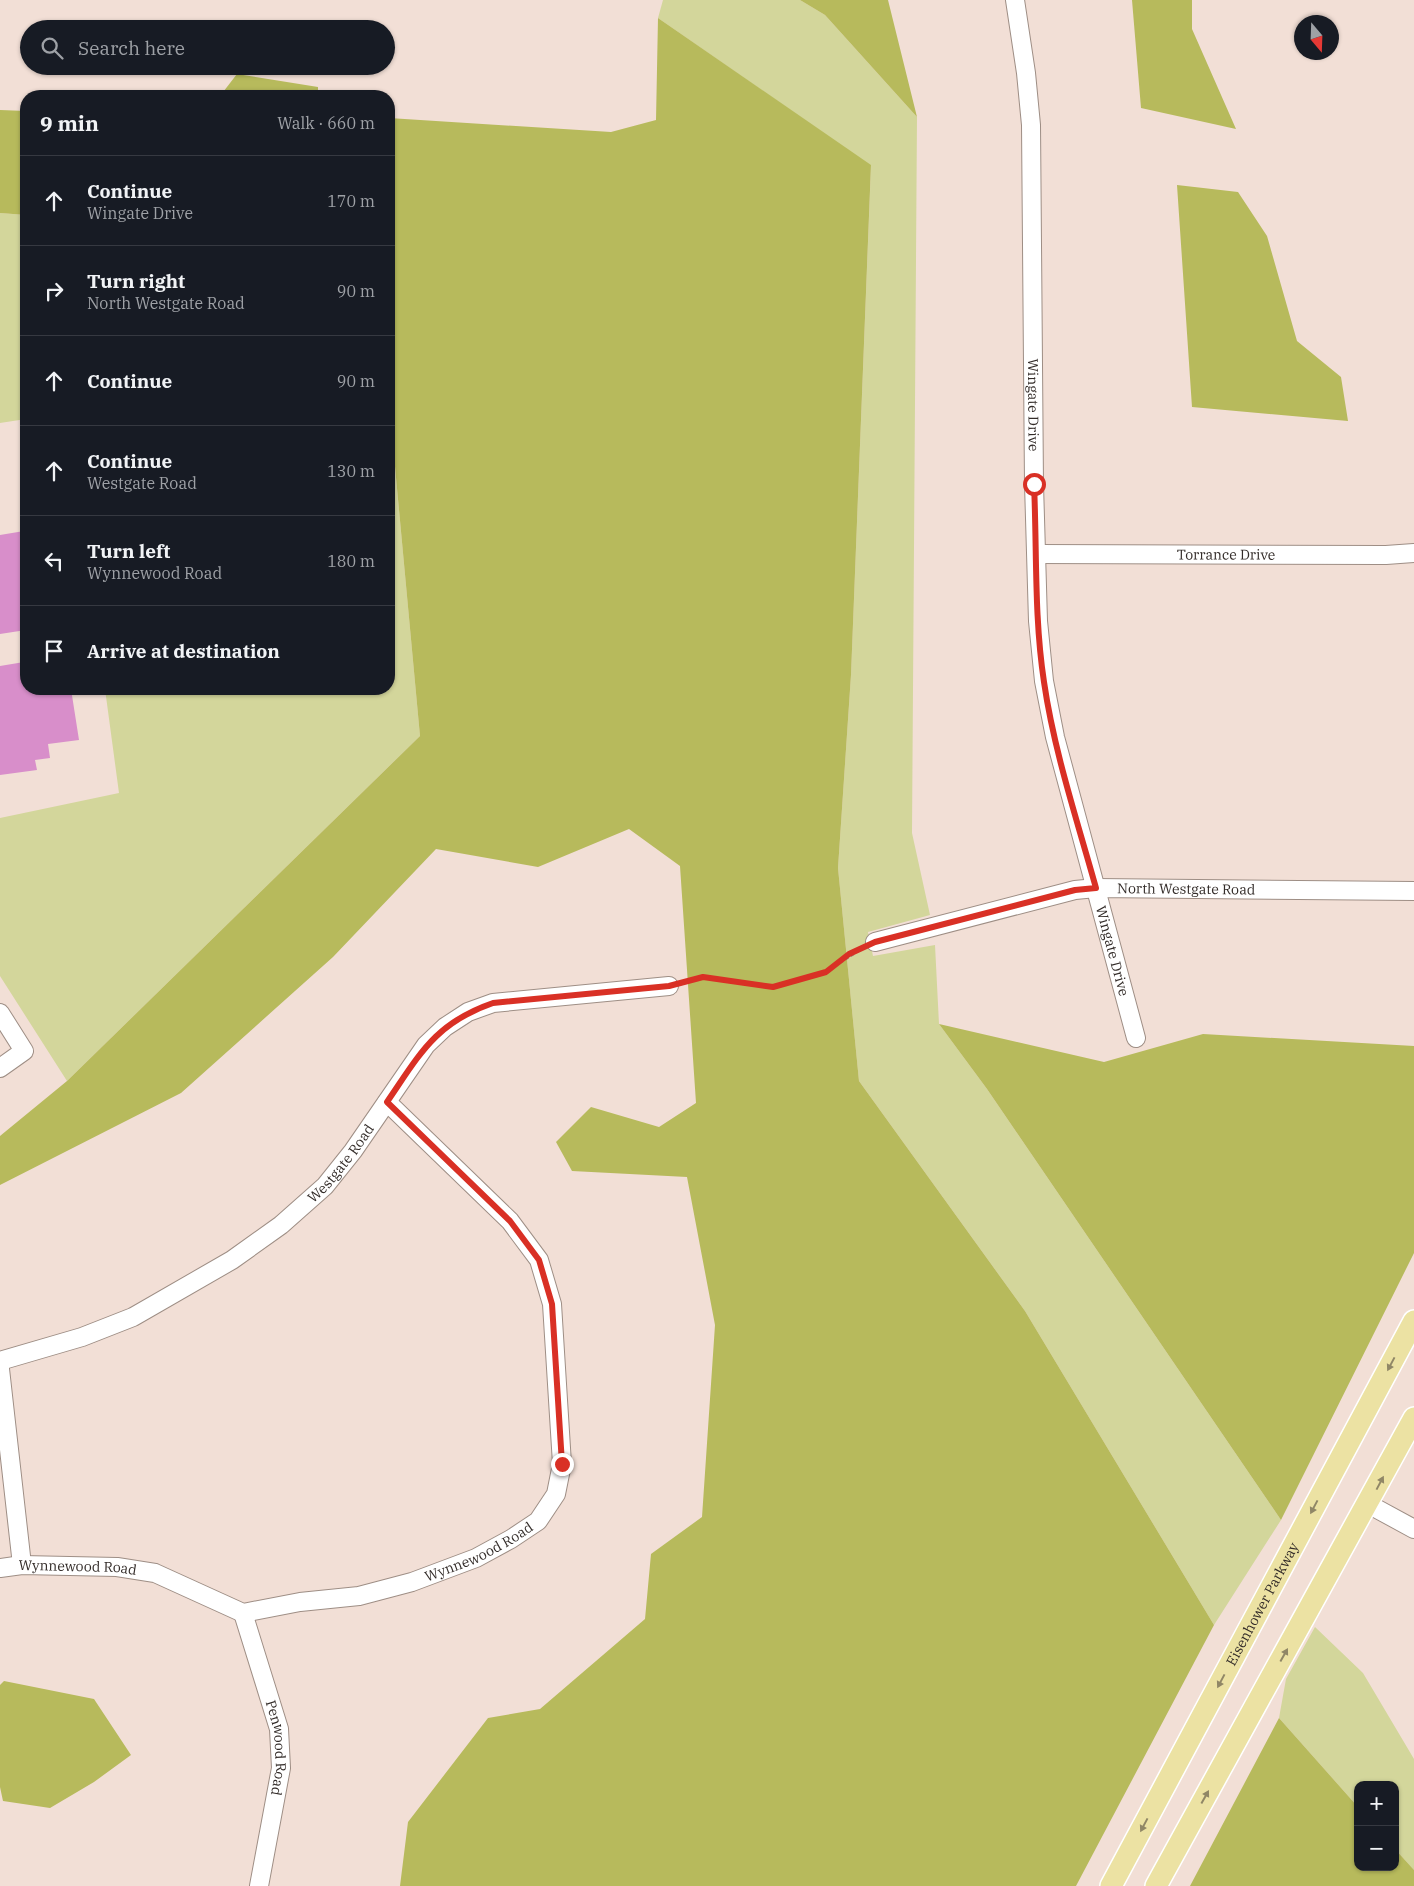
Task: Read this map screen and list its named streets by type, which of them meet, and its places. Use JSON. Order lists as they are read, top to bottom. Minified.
{"streets":{"main road":["Eisenhower Parkway"],"street":["Wingate Drive","Torrance Drive","North Westgate Road","Westgate Road","Wynnewood Road","Penwood Road"]},"crossings":[["Wingate Drive","Torrance Drive"],["Wingate Drive","North Westgate Road"],["Westgate Road","Wynnewood Road"],["Wynnewood Road","Penwood Road"]],"north":"bottom","page":{"search":"Search here","heading":["9 min","Walk · 660 m"],"list":[["Continue","Wingate Drive","170 m"],["Turn right","North Westgate Road","90 m"],["Continue","90 m"],["Continue","Westgate Road","130 m"],["Turn left","Wynnewood Road","180 m"],"Arrive at destination"],"map_buttons":["+","−"]}}
